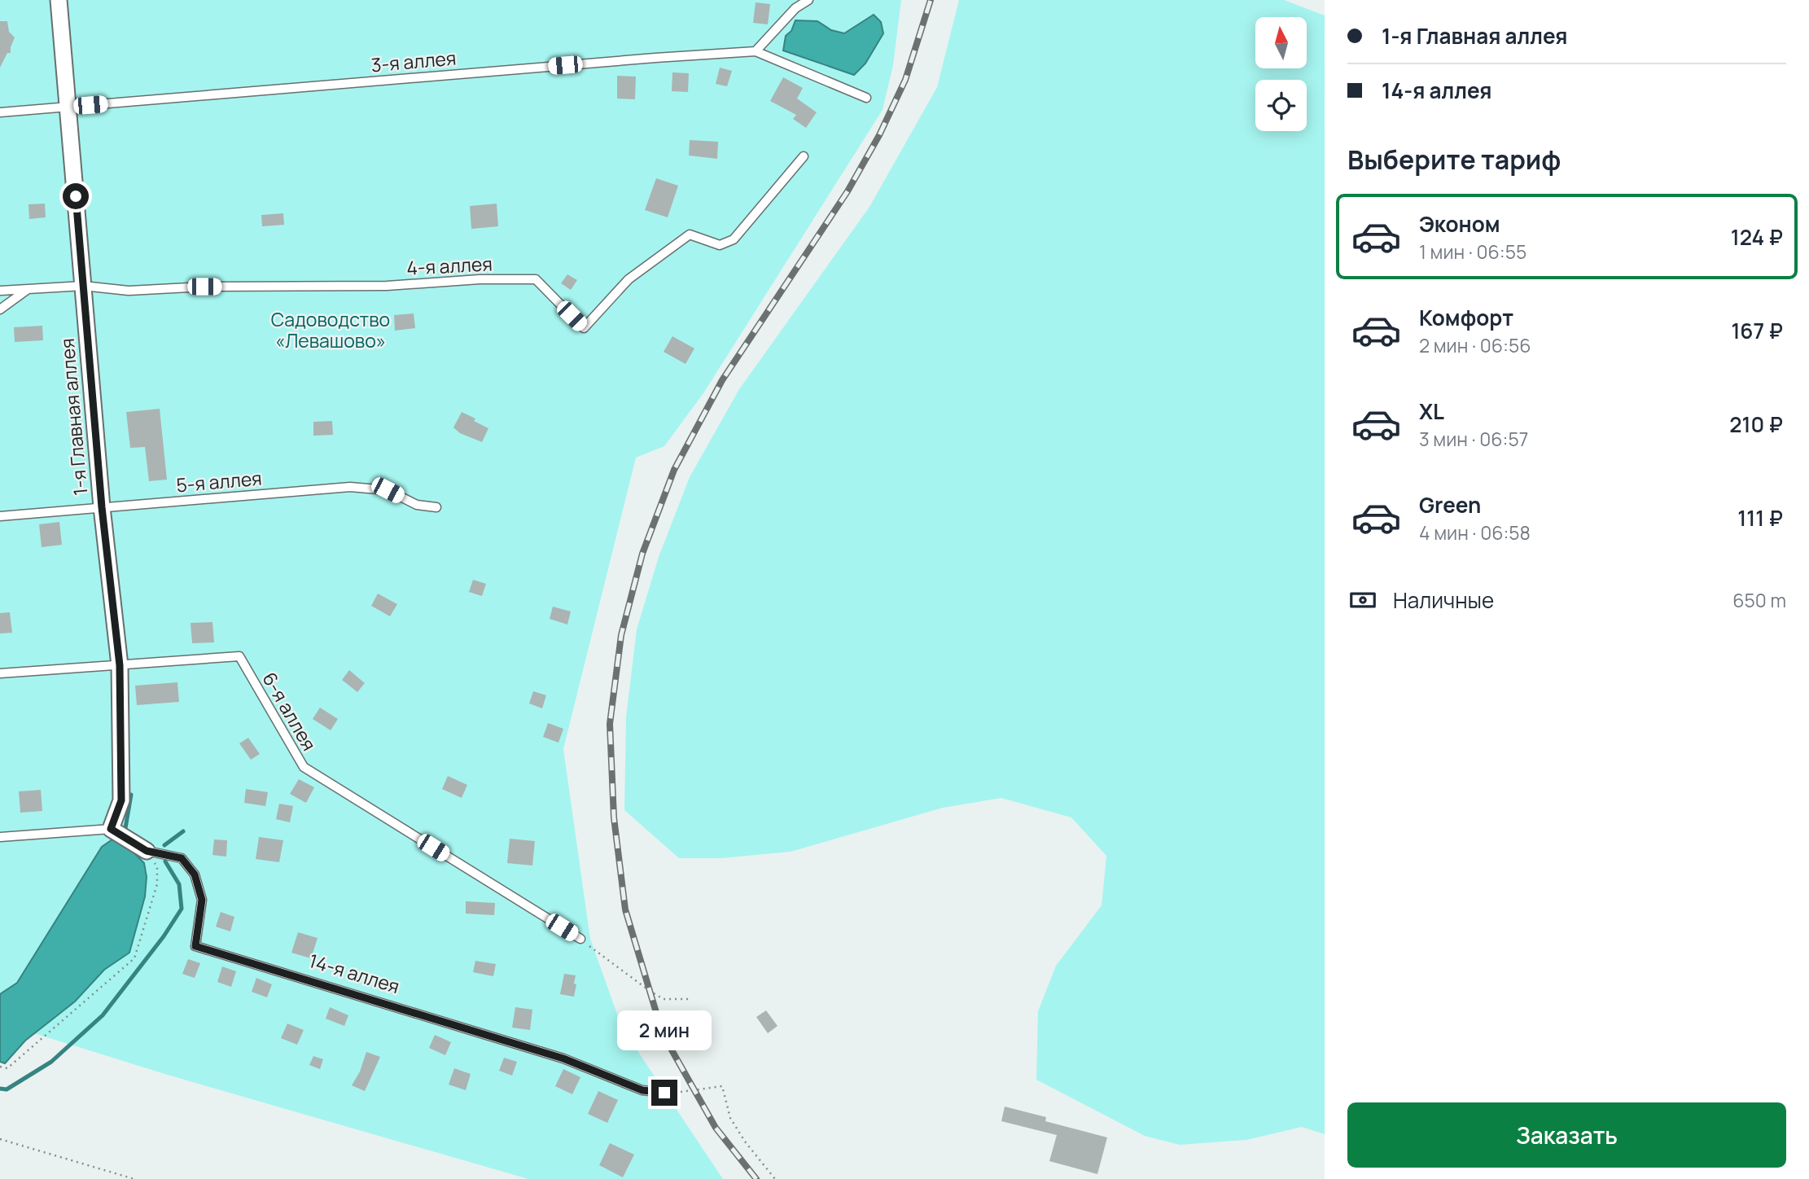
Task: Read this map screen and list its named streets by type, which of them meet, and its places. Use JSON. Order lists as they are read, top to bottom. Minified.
{"streets":{"street":["1-я Главная аллея","14-я аллея"],"lane":["3-я аллея","4-я аллея","5-я аллея","6-я аллея"]},"crossings":[["3-я аллея","1-я Главная аллея"],["4-я аллея","1-я Главная аллея"],["1-я Главная аллея","5-я аллея"],["1-я Главная аллея","6-я аллея"],["1-я Главная аллея","14-я аллея"]],"parks":["Садоводство «Левашово»"],"north":"top","page":{"banner":["1-я Главная аллея","14-я аллея"],"heading":"Выберите тариф","list":[{"name":"Эконом","note":"1 мин · 06:55","value":"124 ₽"},{"name":"Комфорт","note":"2 мин · 06:56","value":"167 ₽"},{"name":"XL","note":"3 мин · 06:57","value":"210 ₽"},{"name":"Green","note":"4 мин · 06:58","value":"111 ₽"}],"pay":["Наличные","650 m"],"bubble":"2 мин","buttons":"Заказать"}}
